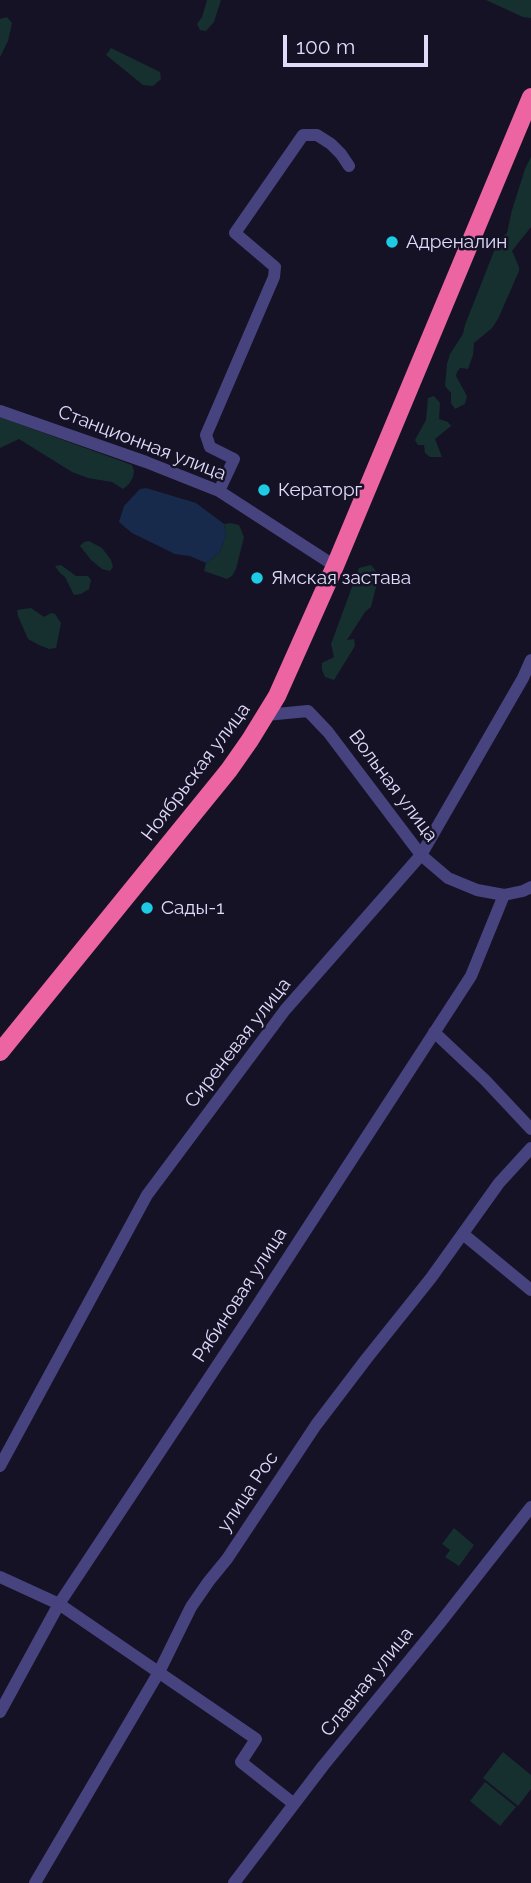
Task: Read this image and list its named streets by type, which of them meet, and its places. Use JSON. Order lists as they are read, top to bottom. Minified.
{"streets":{"highway":["Ноябрьская улица"],"street":["Станционная улица","Вольная улица","Сиреневая улица","Рябиновая улица","улица Рос","Славная улица"]},"crossings":[["Станционная улица","Ноябрьская улица"],["Ноябрьская улица","Вольная улица"],["Вольная улица","Сиреневая улица"],["Вольная улица","Рябиновая улица"]],"places":["Адреналин","Кераторг","Ямская застава","Сады-1"],"scale_bar":"100 m"}
